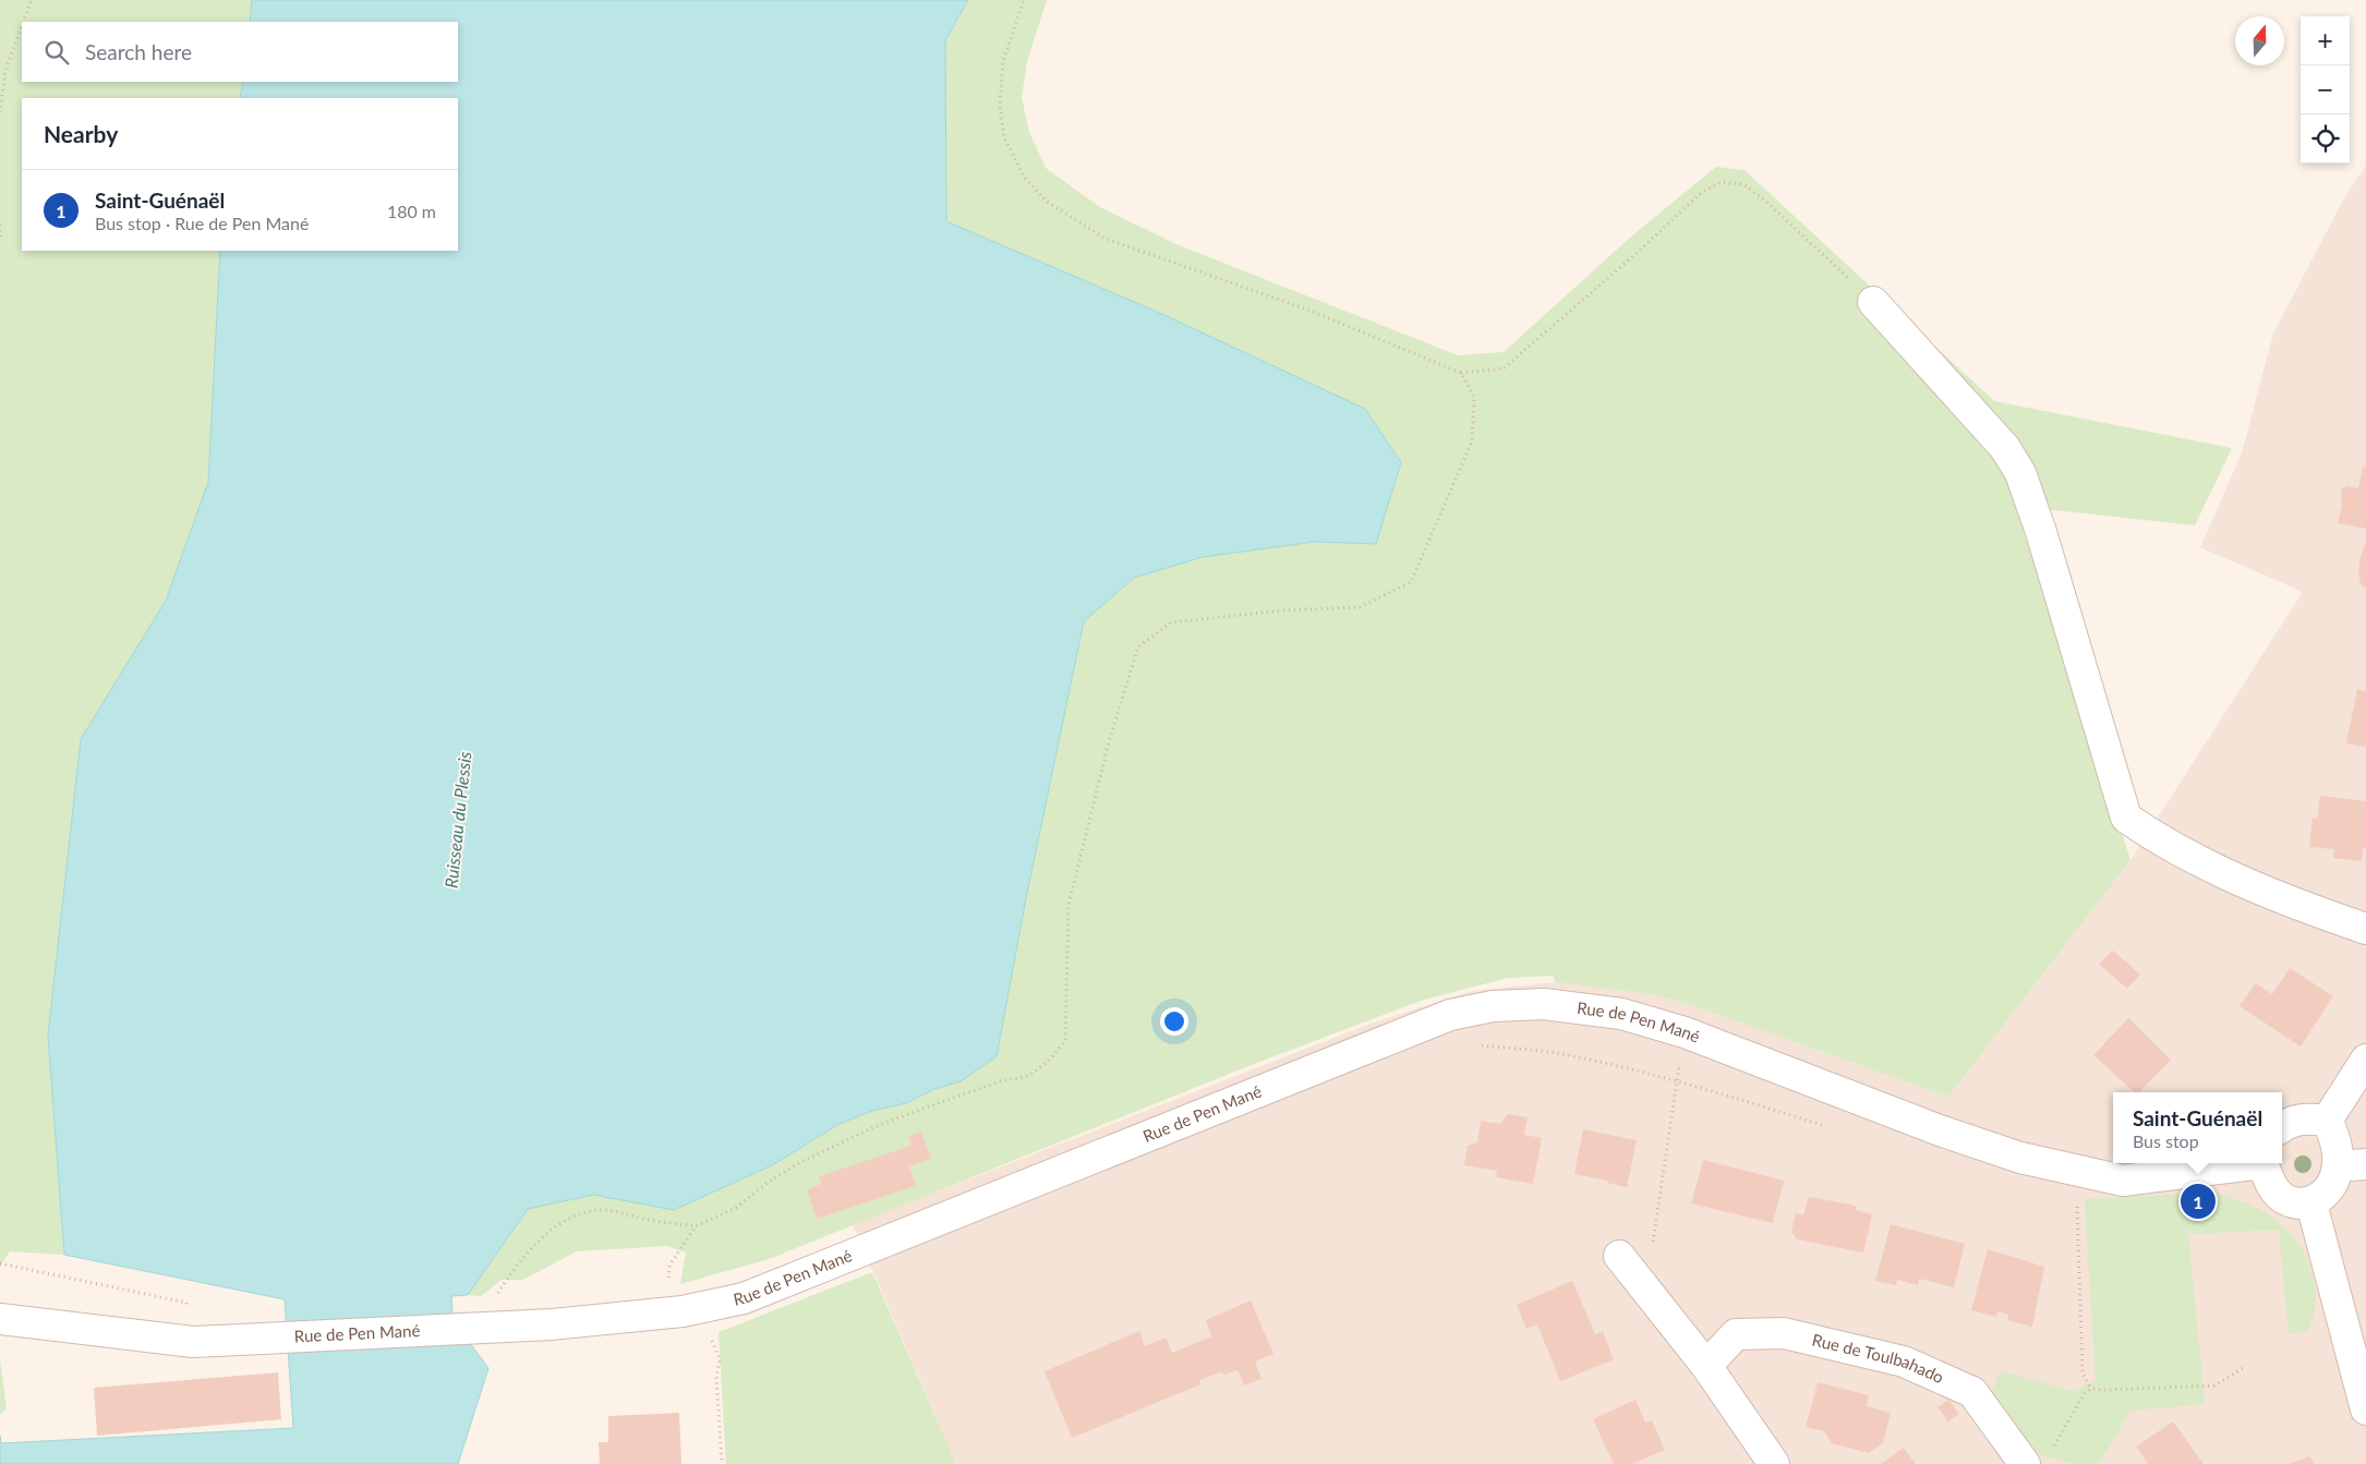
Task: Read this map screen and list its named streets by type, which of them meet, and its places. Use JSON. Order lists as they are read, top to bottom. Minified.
{"streets":{"street":["Rue de Pen Mané","Rue de Toulbahado"]},"water":["Ruisseau du Plessis"],"north":"top","page":{"map_buttons":["+","−"],"search":"Search here","heading":"Nearby","list":[{"mark":"1","name":"Saint-Guénaël","note":"Bus stop · Rue de Pen Mané","value":"180 m"}],"popup":["Saint-Guénaël","Bus stop"],"pins":"1"}}
